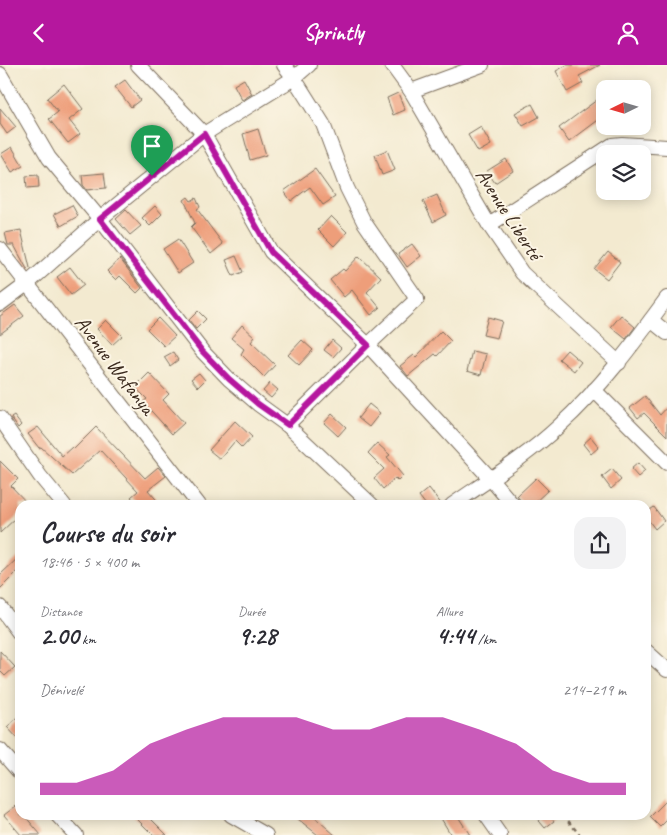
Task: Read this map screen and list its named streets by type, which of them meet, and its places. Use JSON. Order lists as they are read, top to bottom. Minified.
{"streets":{"street":["Avenue Liberté","Avenue Wafanya"]},"north":"left","page":{"header":"Sprintly","heading":["Course du soir","18:46 · 5 × 400 m"],"stats":[["Distance","2.00 km"],["Durée","9:28"],["Allure","4:44 /km"]],"chart":["Dénivelé","214–219 m"]}}
